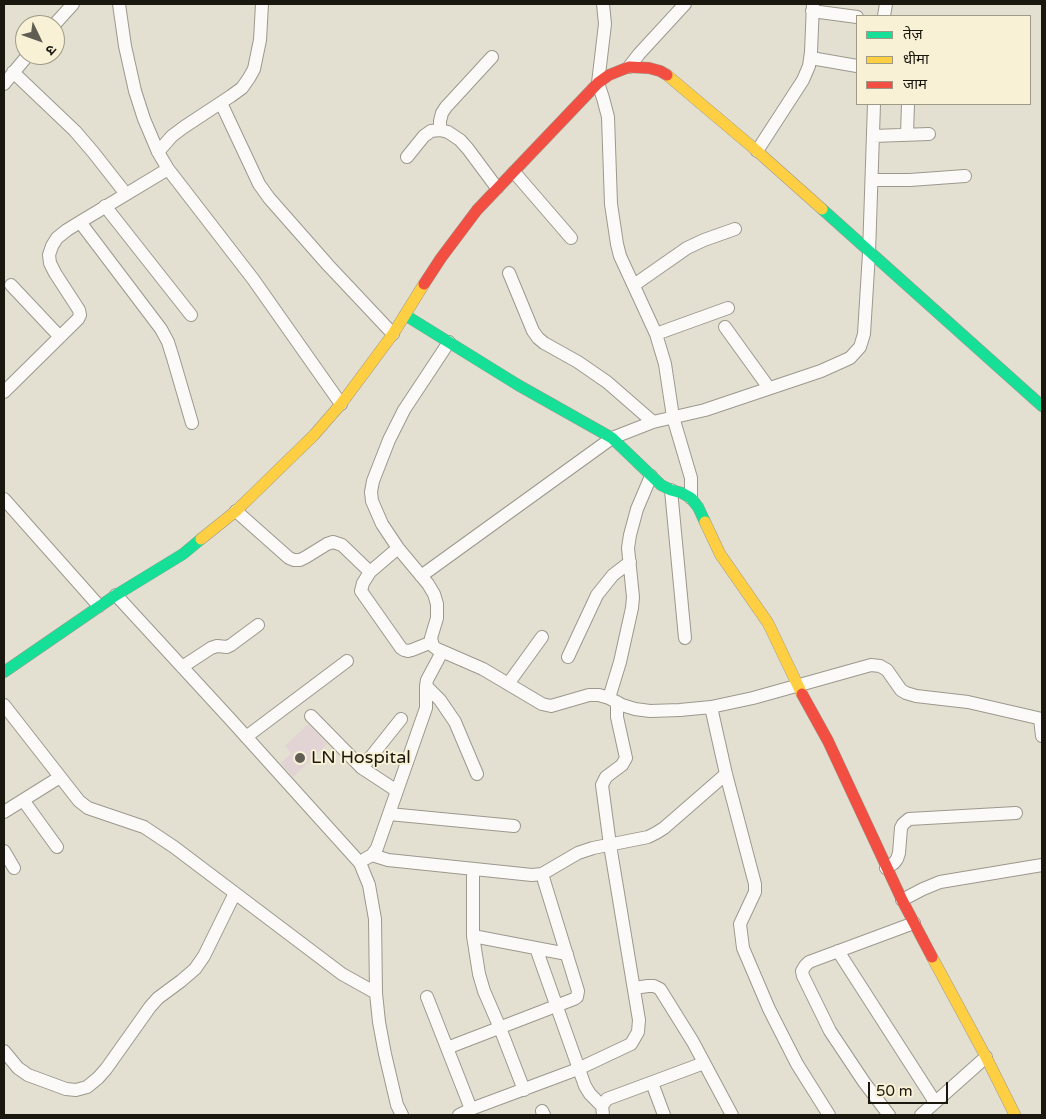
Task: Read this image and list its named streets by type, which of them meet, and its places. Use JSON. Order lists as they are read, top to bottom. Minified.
{"places":["LN Hospital"],"legend":["तेज़","धीमा","जाम"],"scale_bar":"50 m","north":"bottom right"}
